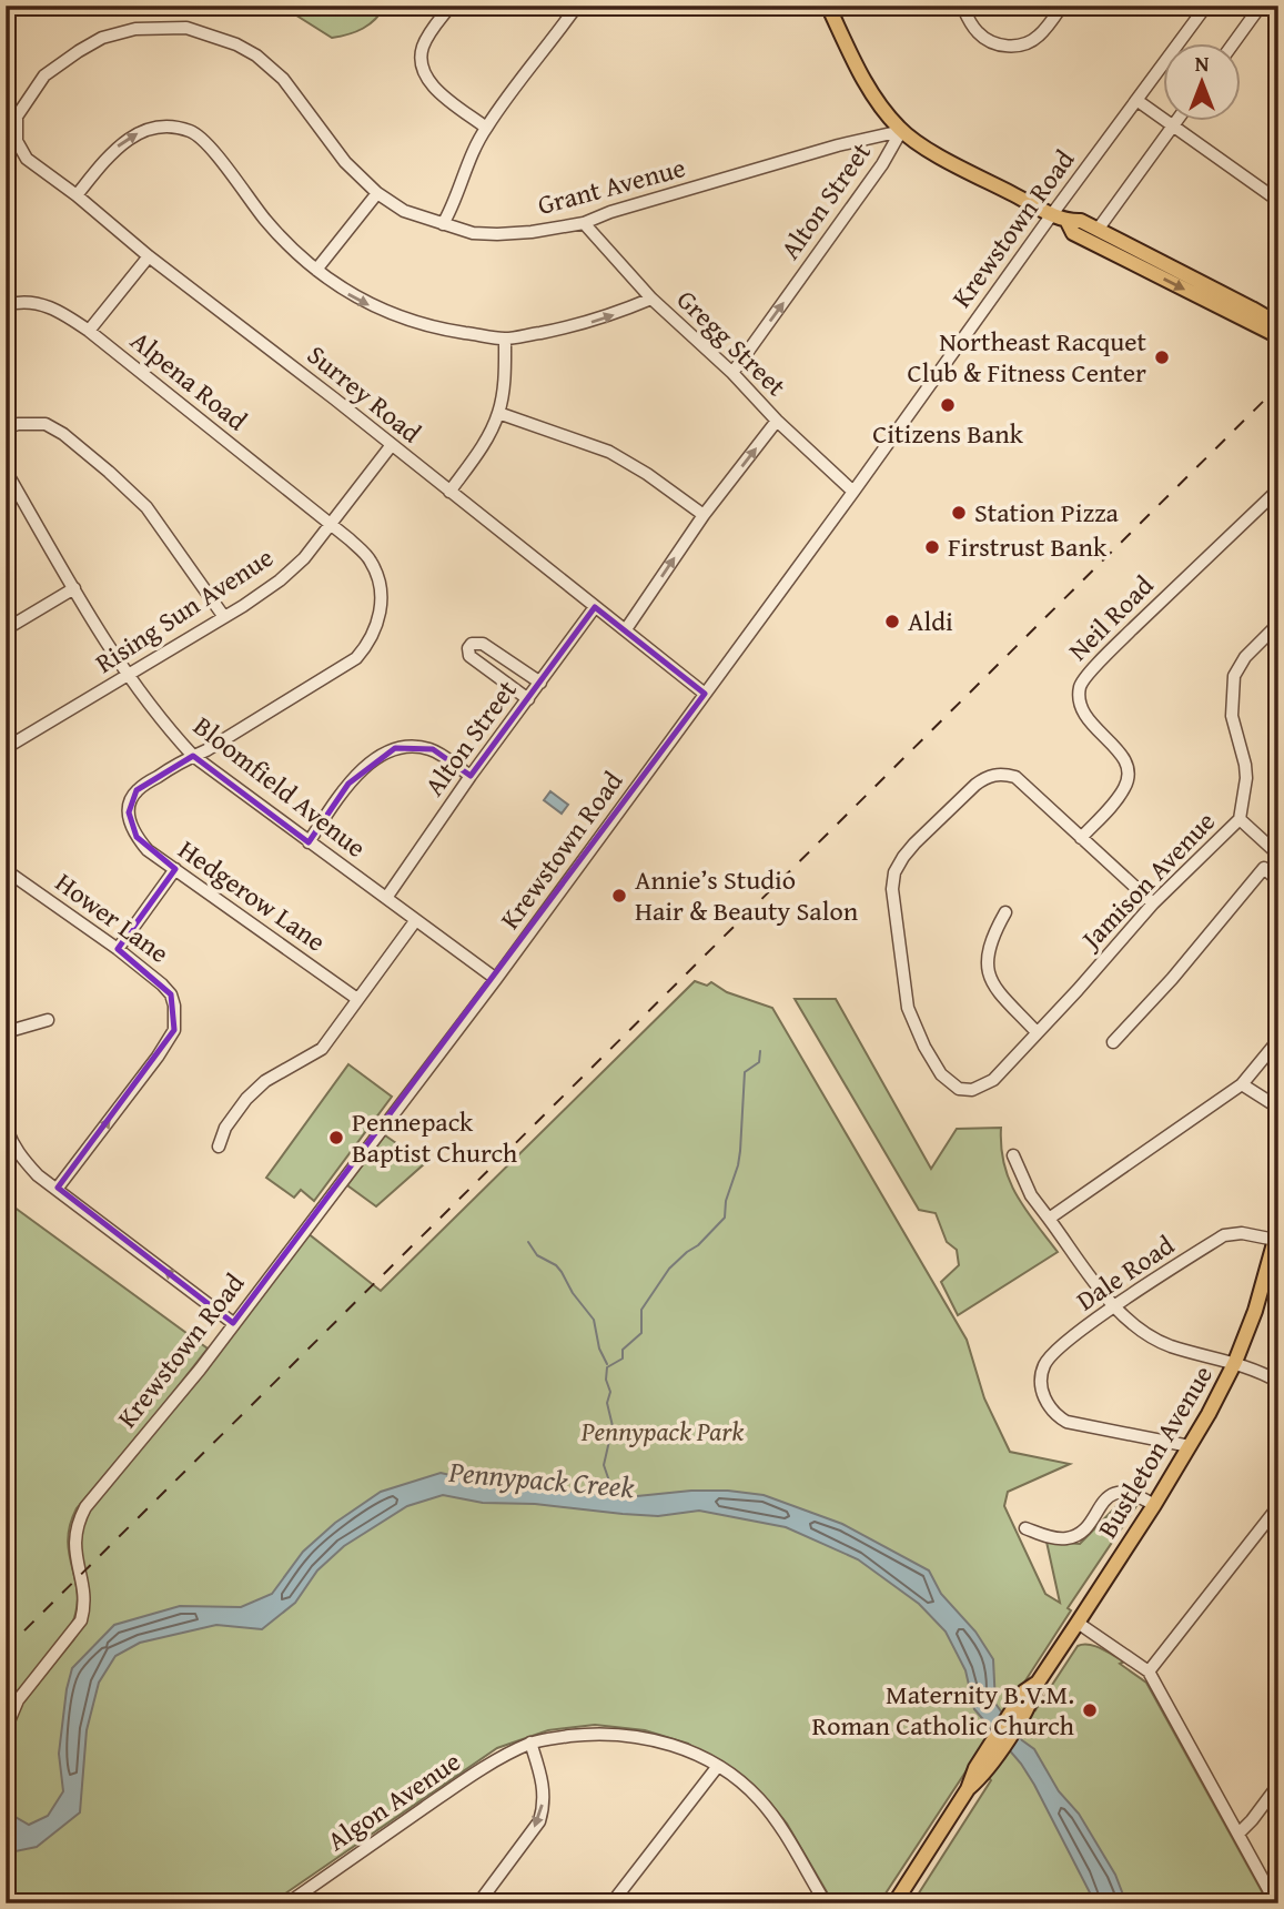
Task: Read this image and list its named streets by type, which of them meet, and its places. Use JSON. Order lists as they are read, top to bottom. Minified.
{"streets":{"main road":["Bustleton Avenue"],"street":["Grant Avenue","Alton Street","Krewstown Road","Gregg Street","Alpena Road","Surrey Road","Rising Sun Avenue","Neil Road","Bloomfield Avenue","Jamison Avenue","Hedgerow Lane","Hower Lane","Dale Road","Algon Avenue"]},"crossings":[["Grant Avenue","Alton Street"],["Grant Avenue","Gregg Street"],["Grant Avenue","Surrey Road"],["Alton Street","Gregg Street"],["Alton Street","Surrey Road"],["Alton Street","Bloomfield Avenue"],["Krewstown Road","Gregg Street"],["Krewstown Road","Surrey Road"],["Krewstown Road","Bloomfield Avenue"],["Alpena Road","Rising Sun Avenue"],["Alpena Road","Bloomfield Avenue"],["Alpena Road","Hedgerow Lane"],["Surrey Road","Rising Sun Avenue"],["Rising Sun Avenue","Bloomfield Avenue"],["Neil Road","Jamison Avenue"],["Dale Road","Bustleton Avenue"]],"one_way":["Alton Street","Hower Lane"],"water":["Pennypack Creek"],"parks":["Pennypack Park"],"places":["Northeast Racquet Club & Fitness Center","Citizens Bank","Station Pizza","Firstrust Bank","Aldi","Annie’s Studio Hair & Beauty Salon","Pennepack Baptist Church","Maternity B.V.M. Roman Catholic Church"],"north":"top"}
